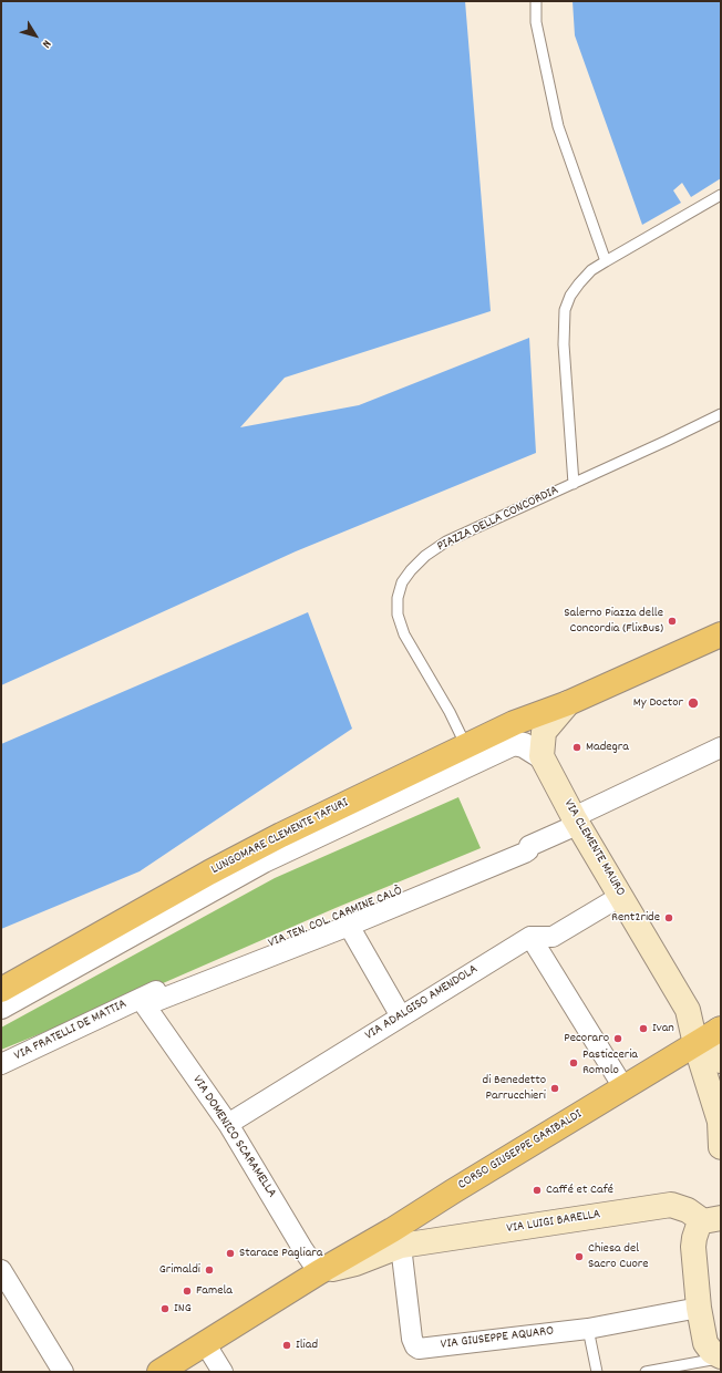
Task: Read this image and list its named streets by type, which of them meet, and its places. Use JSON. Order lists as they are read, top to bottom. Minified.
{"streets":{"main road":["LUNGOMARE CLEMENTE TAFURI","VIA CLEMENTE MAURO","CORSO GIUSEPPE GARIBALDI","VIA LUIGI BARELLA"],"street":["VIA TEN. COL. CARMINE CALÒ","VIA ADALGISO AMENDOLA","VIA FRATELLI DE MATTIA","VIA DOMENICO SCARAMELLA","VIA GIUSEPPE AQUARO"],"lane":["PIAZZA DELLA CONCORDIA"]},"crossings":[["PIAZZA DELLA CONCORDIA","LUNGOMARE CLEMENTE TAFURI"],["LUNGOMARE CLEMENTE TAFURI","VIA CLEMENTE MAURO"],["VIA CLEMENTE MAURO","VIA TEN. COL. CARMINE CALÒ"],["VIA CLEMENTE MAURO","CORSO GIUSEPPE GARIBALDI"],["VIA TEN. COL. CARMINE CALÒ","VIA FRATELLI DE MATTIA"],["VIA TEN. COL. CARMINE CALÒ","VIA DOMENICO SCARAMELLA"],["VIA ADALGISO AMENDOLA","VIA DOMENICO SCARAMELLA"],["VIA FRATELLI DE MATTIA","VIA DOMENICO SCARAMELLA"],["VIA DOMENICO SCARAMELLA","CORSO GIUSEPPE GARIBALDI"],["CORSO GIUSEPPE GARIBALDI","VIA LUIGI BARELLA"],["CORSO GIUSEPPE GARIBALDI","VIA GIUSEPPE AQUARO"],["VIA LUIGI BARELLA","VIA GIUSEPPE AQUARO"]],"places":["Salerno Piazza delle Concordia (FlixBus)","My Doctor","Madegra","Rent2ride","Ivan","Pecoraro","Pasticceria Romolo","di Benedetto Parrucchieri","Caffé et Café","Starace Pagliara","Chiesa del Sacro Cuore","Grimaldi","Famela","ING","Iliad"],"north":"bottom right"}
